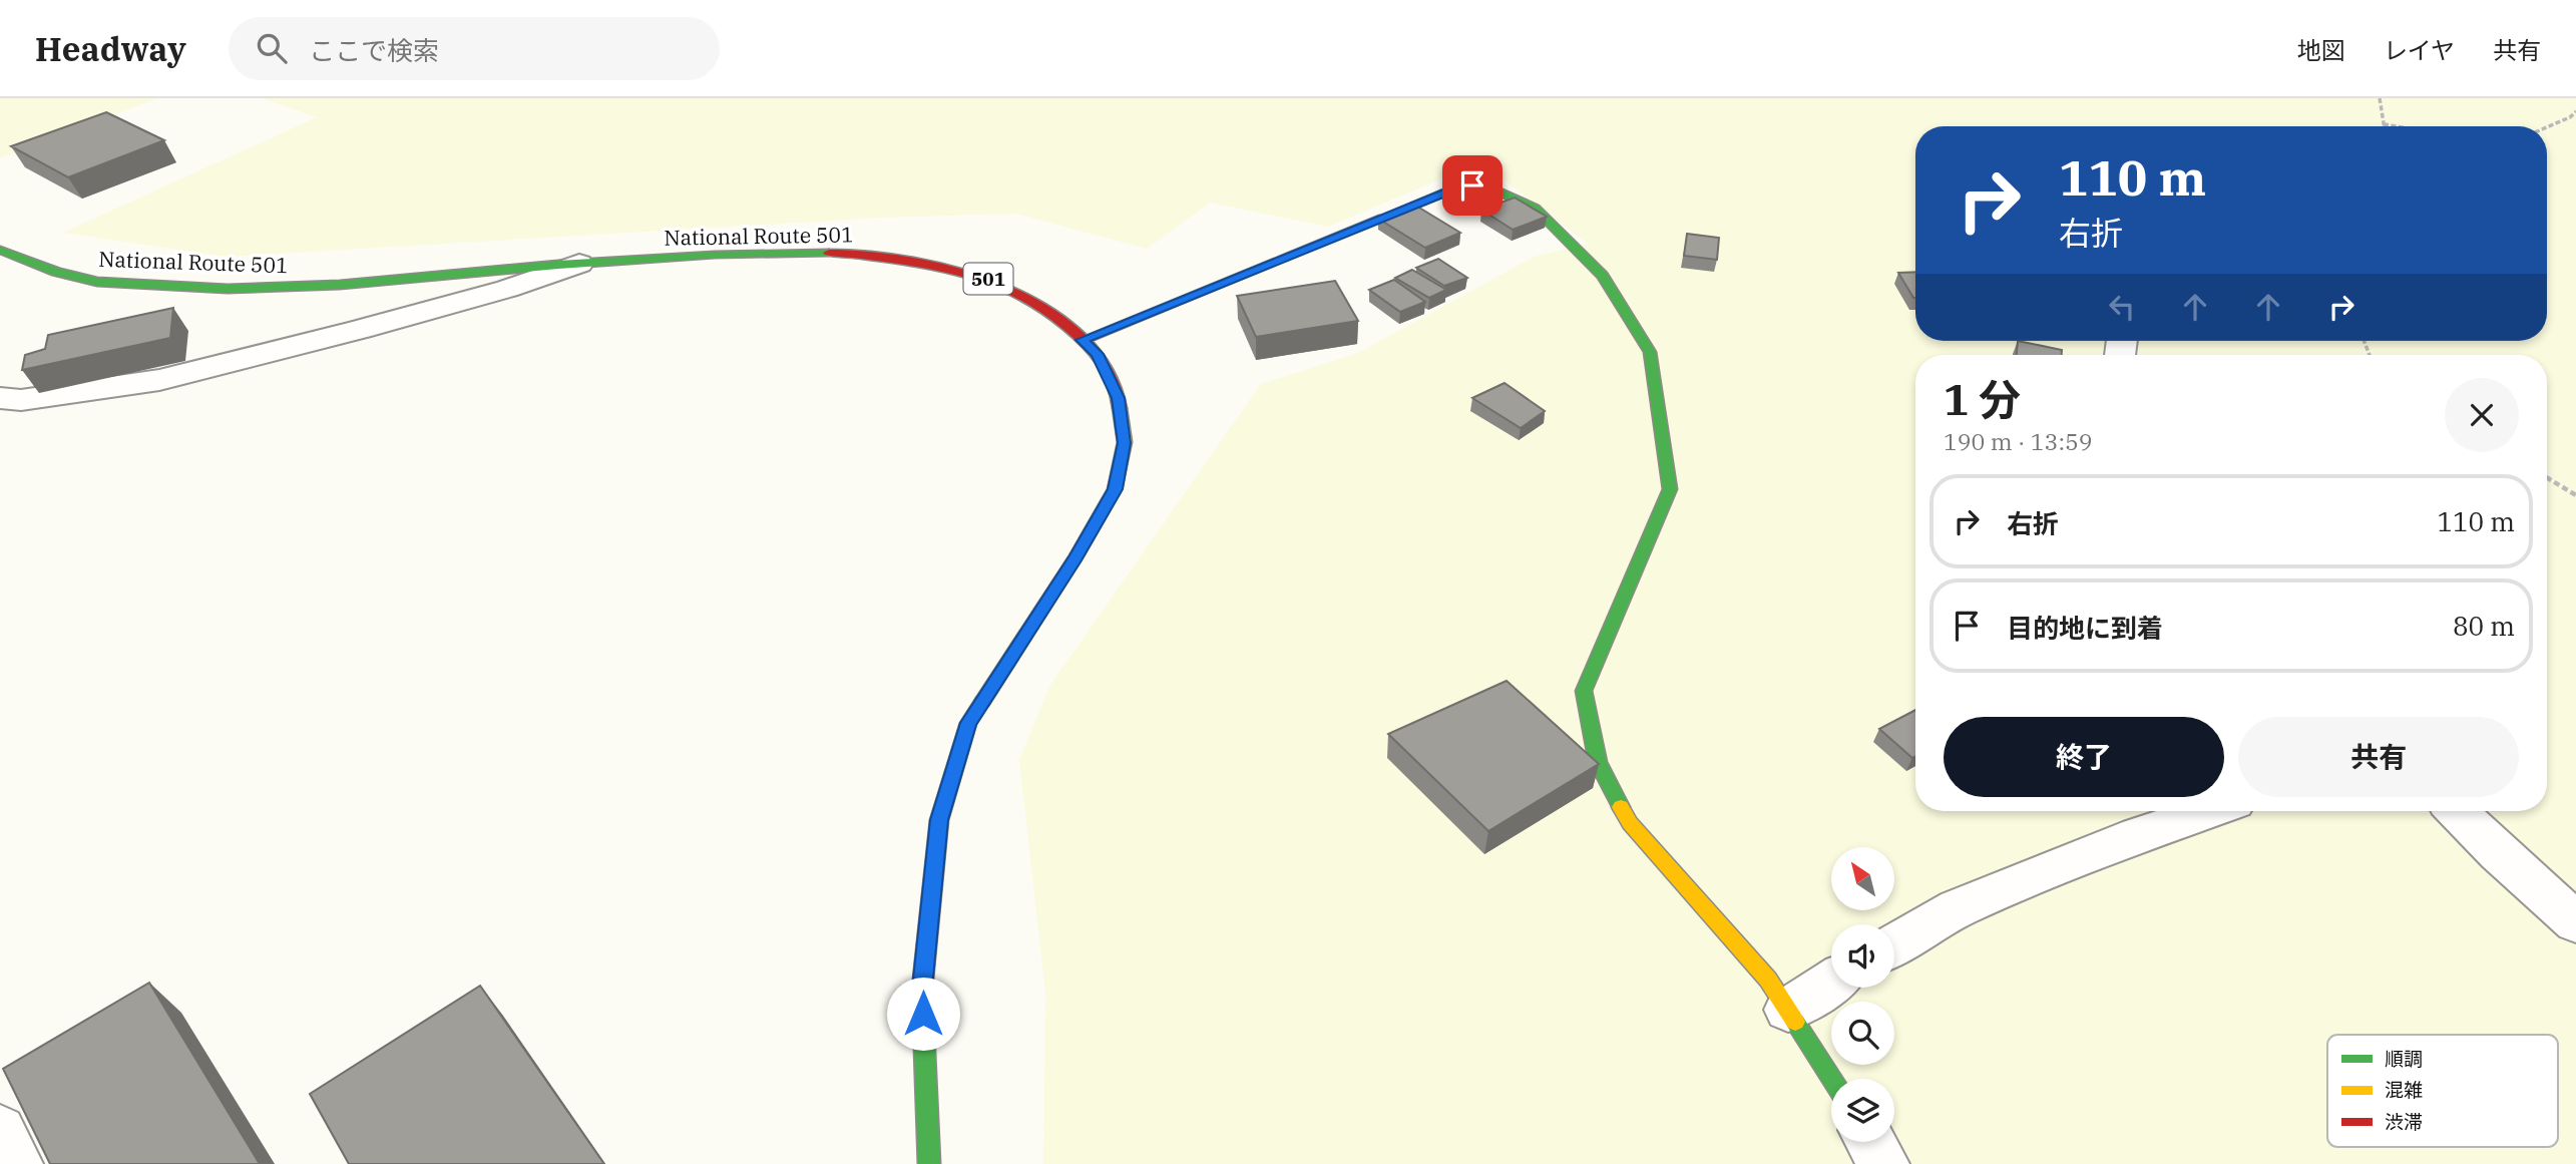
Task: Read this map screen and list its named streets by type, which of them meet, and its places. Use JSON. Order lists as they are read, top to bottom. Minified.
{"streets":{"main road":["National Route 501","501"]},"legend":["順調","混雑","渋滞"],"north":"top left","page":{"header":"Headway","search":"ここで検索","nav":["地図","レイヤ","共有"],"turn":["110 m","右折"],"heading":["1 分","190 m · 13:59"],"list":[{"name":"右折","value":"110 m"},{"name":"目的地に到着","value":"80 m"}],"buttons":["終了","共有"]}}
